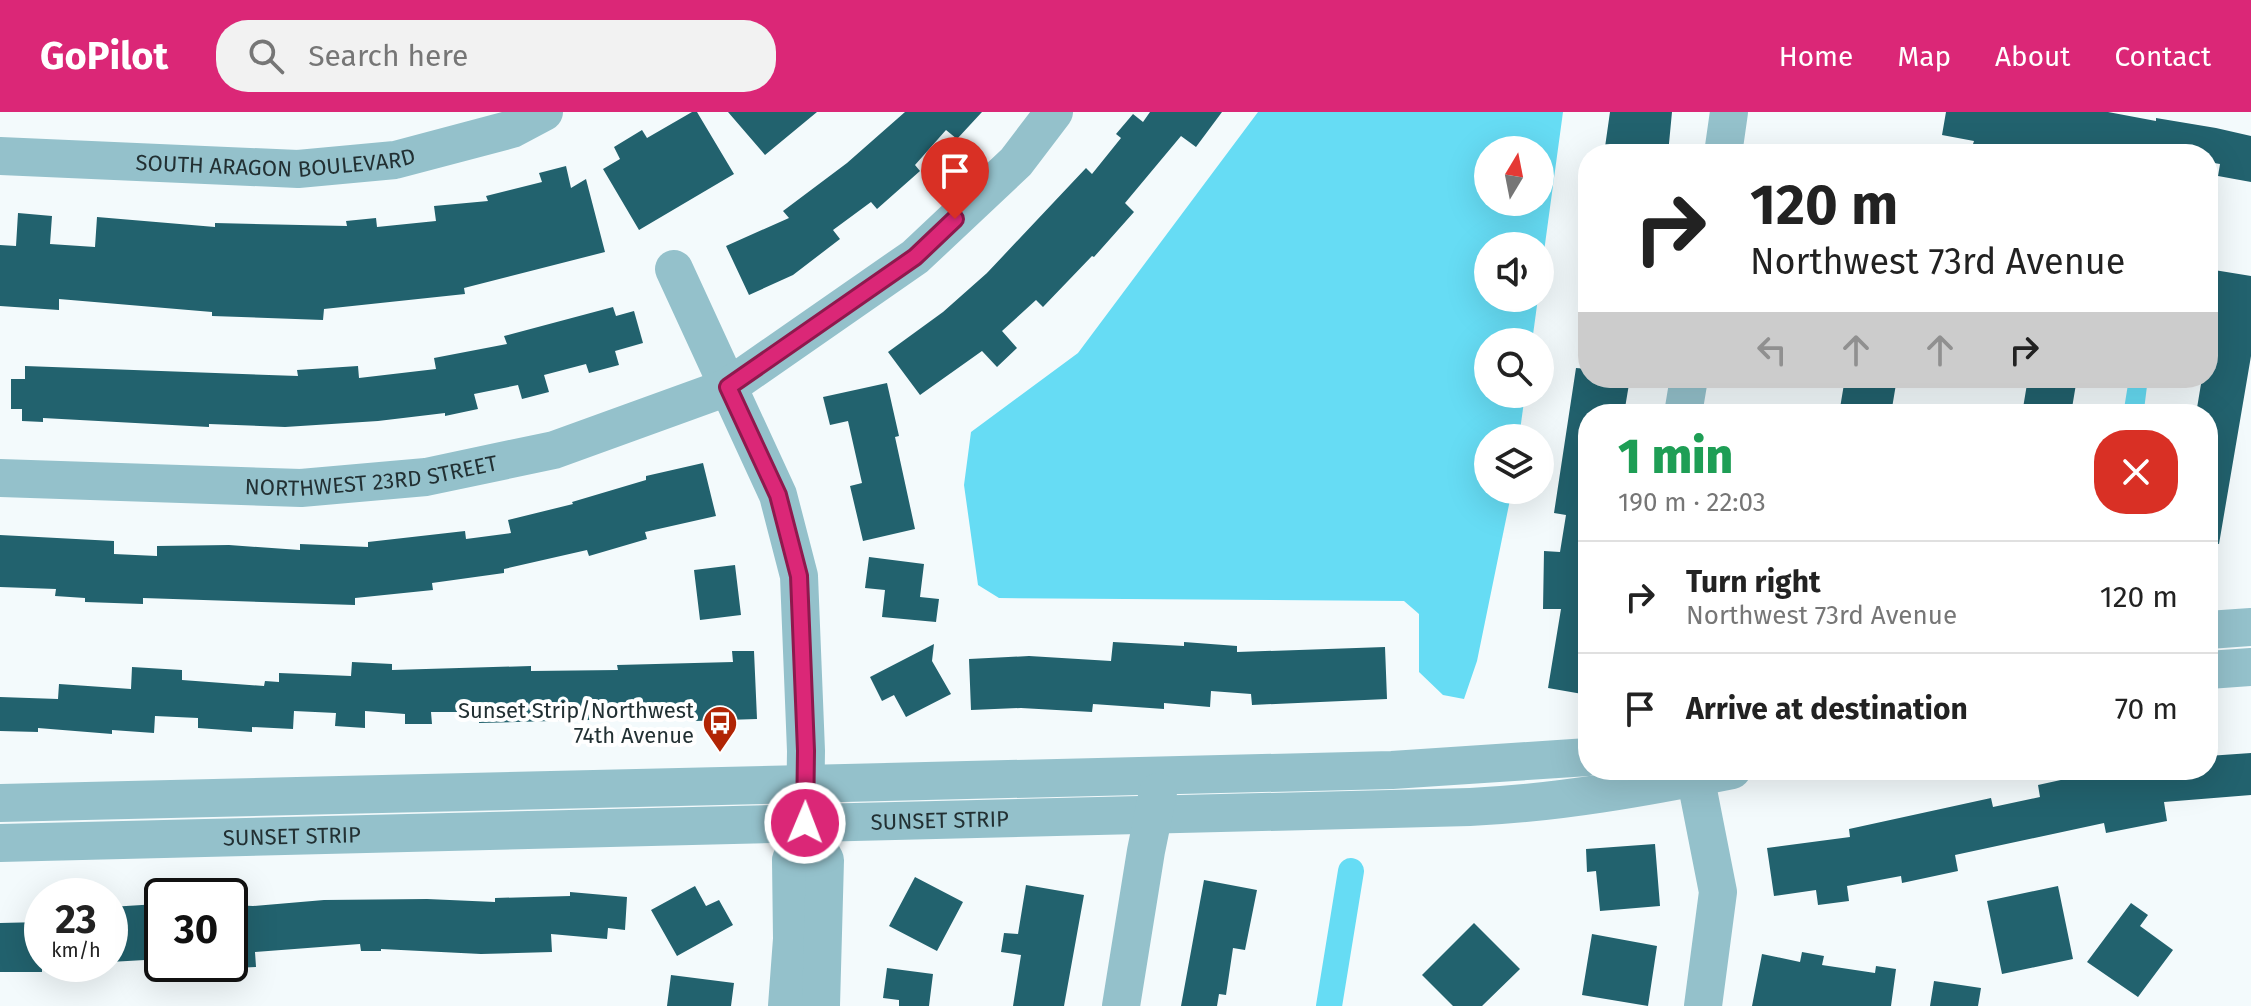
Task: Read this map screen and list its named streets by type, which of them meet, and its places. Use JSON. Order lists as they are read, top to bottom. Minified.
{"streets":{"street":["SOUTH ARAGON BOULEVARD","NORTHWEST 23RD STREET","SUNSET STRIP"]},"places":{"bus stop":["Sunset Strip/Northwest 74th Avenue"]},"north":"top","page":{"header":"GoPilot","search":"Search here","nav":["Home","Map","About","Contact"],"turn":["120 m","Northwest 73rd Avenue"],"heading":["1 min","190 m · 22:03"],"list":[{"name":"Turn right","note":"Northwest 73rd Avenue","value":"120 m"},{"name":"Arrive at destination","value":"70 m"}],"speed":"23 km/h","limit":"30"}}
